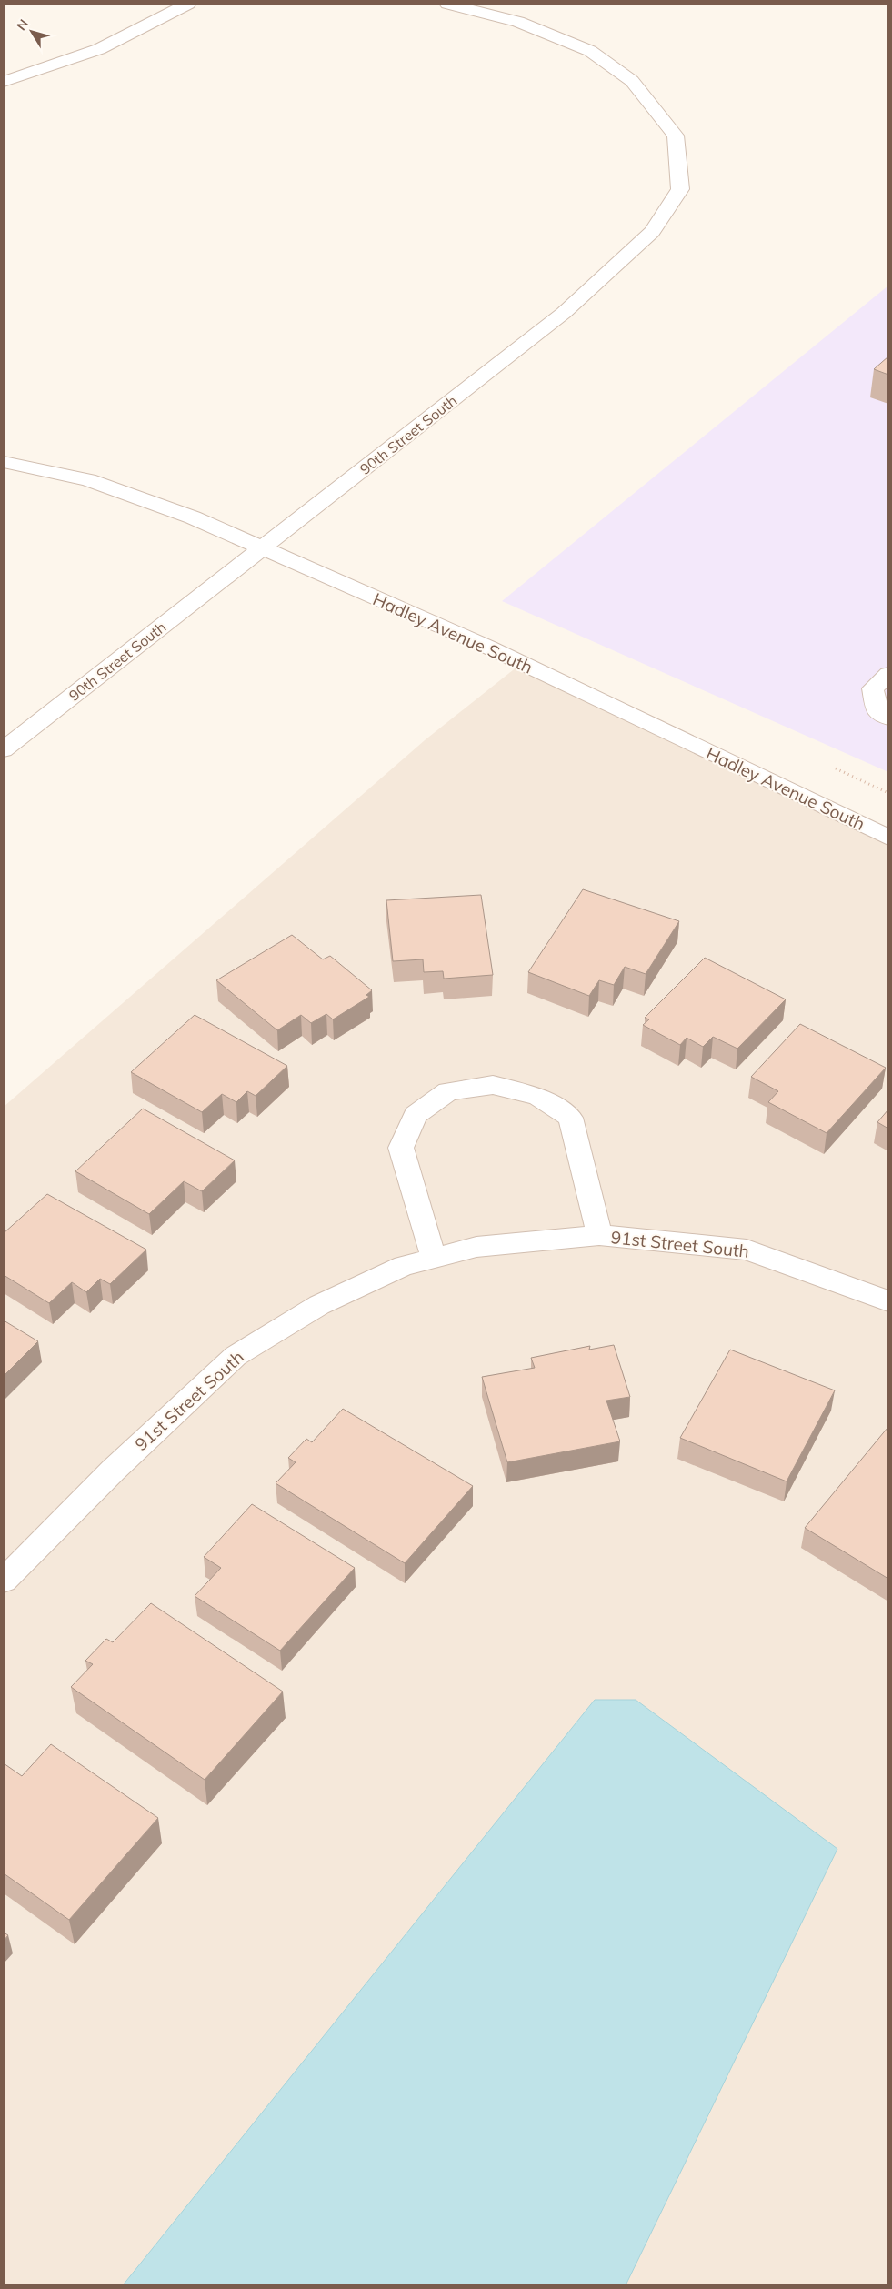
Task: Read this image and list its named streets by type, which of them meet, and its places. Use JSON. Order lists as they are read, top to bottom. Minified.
{"streets":{"street":["90th Street South","Hadley Avenue South","91st Street South"]},"crossings":[["90th Street South","Hadley Avenue South"]],"north":"top left"}
